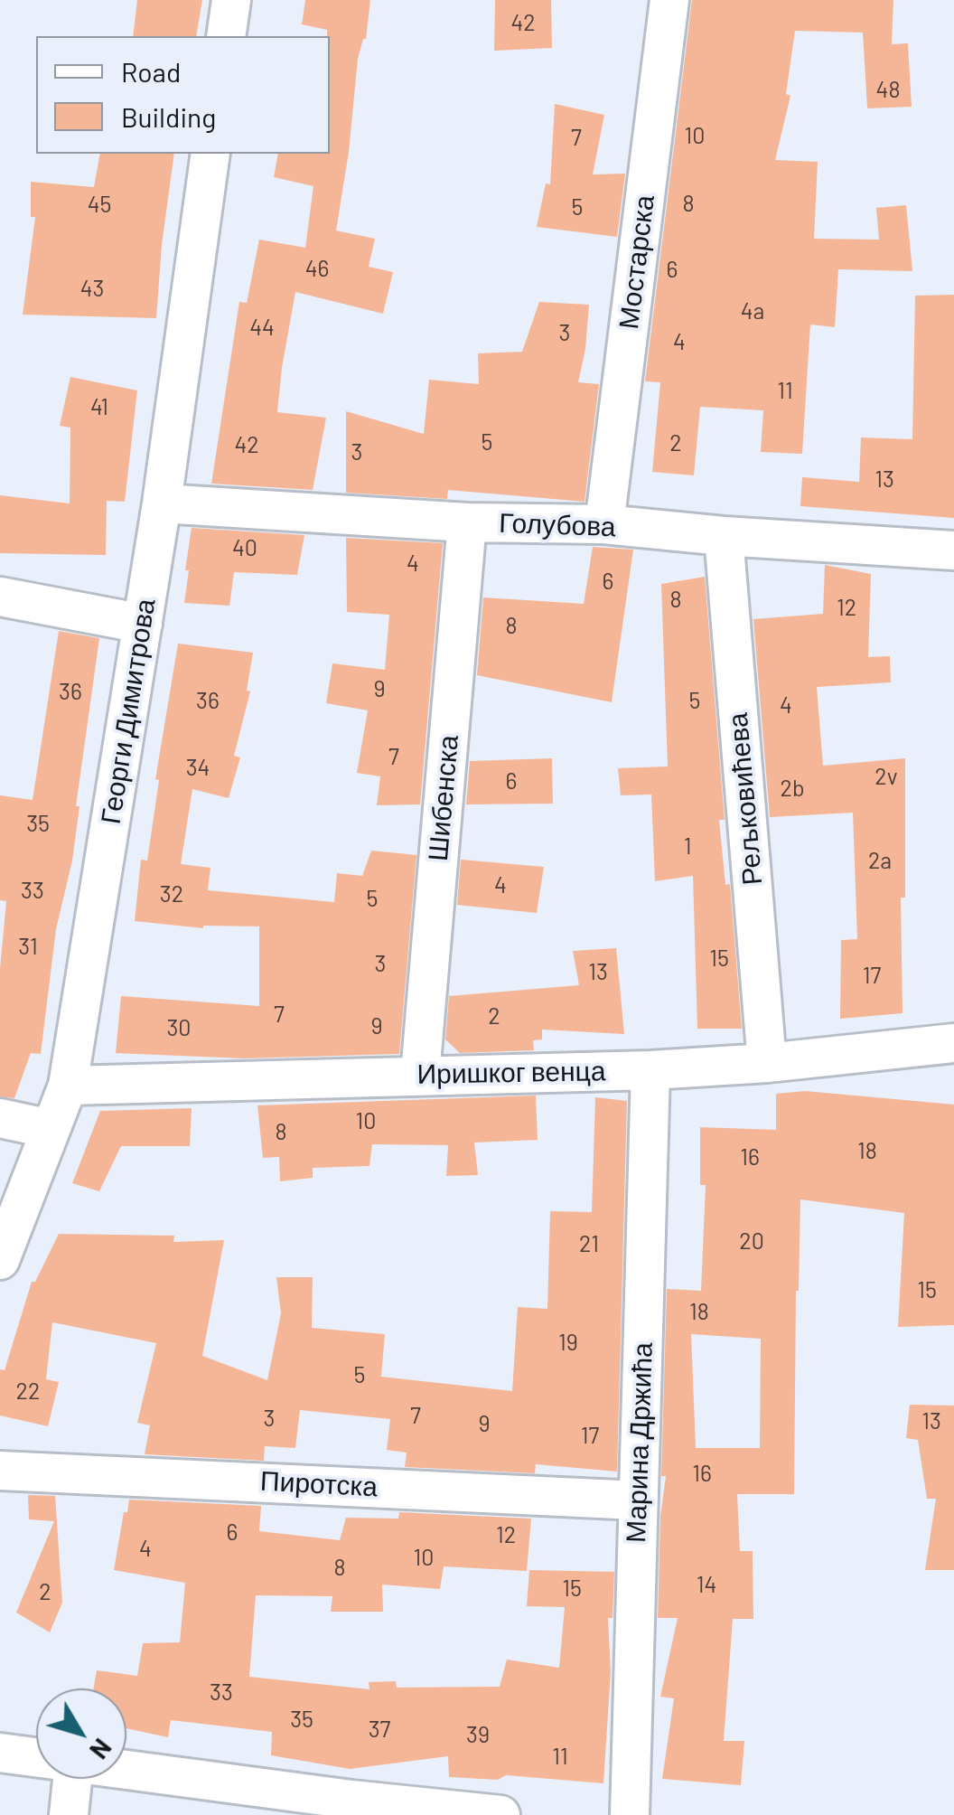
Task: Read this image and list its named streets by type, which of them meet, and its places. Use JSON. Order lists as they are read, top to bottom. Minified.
{"streets":{"street":["Мостарска","Голубова","Георги Димитрова","Шибенска","Рељковићева","Иришког венца","Марина Држића","Пиротска"]},"crossings":[["Мостарска","Голубова"],["Голубова","Георги Димитрова"],["Голубова","Шибенска"],["Голубова","Рељковићева"],["Георги Димитрова","Иришког венца"],["Шибенска","Иришког венца"],["Рељковићева","Иришког венца"],["Иришког венца","Марина Држића"],["Марина Држића","Пиротска"]],"house_numbers":["42","48","10","7","8","45","5","46","6","43","4a","44","3","4","11","41","5","2","42","3","13","40","4","6","8","12","8","9","36","36","5","4","7","34","2v","6","2b","35","1","2a","4","33","32","5","31","15","3","13","17","7","2","9","30","10","8","18","16","20","21","15","18","19","5","22","7","3","13","9","17","16","6","12","4","10","8","14","15","2","33","35","37","39","11"],"legend":["Road","Building"],"north":"bottom right"}
